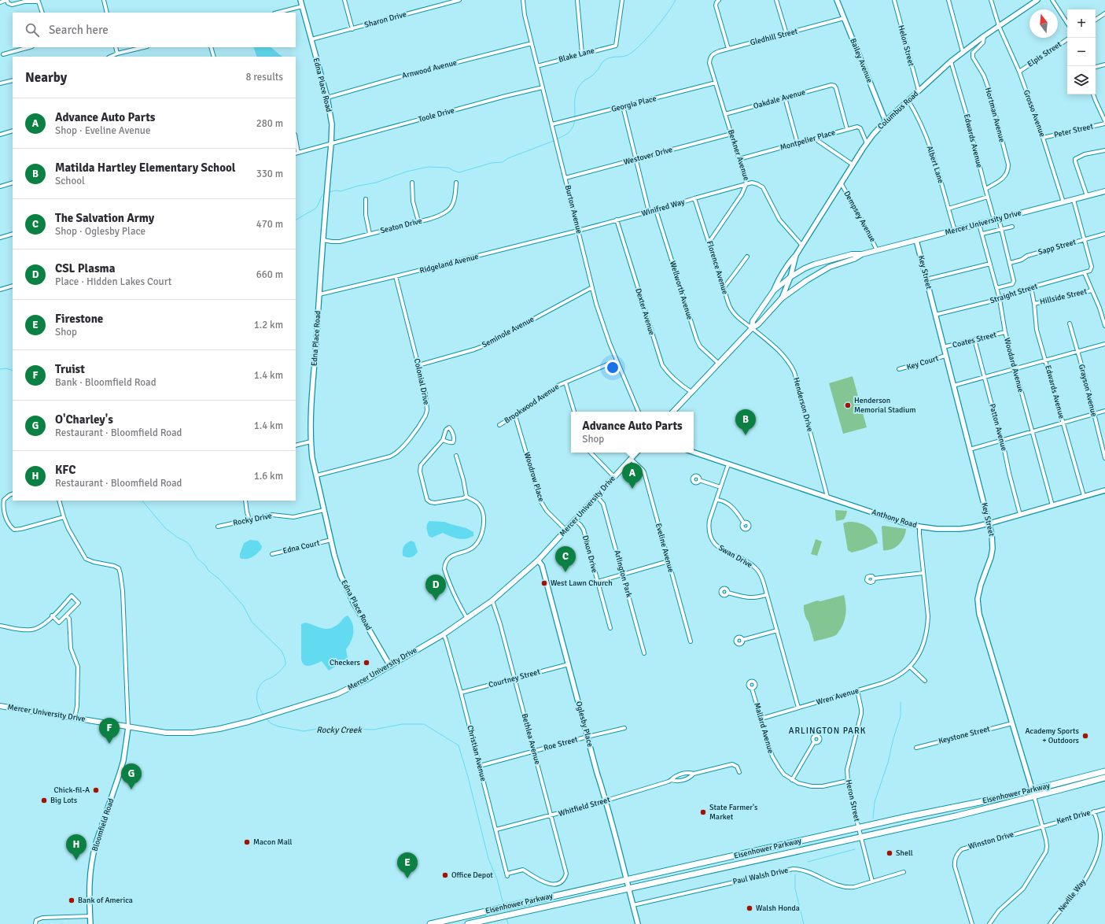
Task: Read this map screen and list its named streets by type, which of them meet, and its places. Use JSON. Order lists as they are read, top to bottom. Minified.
{"streets":{"main road":["Mercer University Drive","Eisenhower Parkway"],"street":["Sharon Drive","Gledhill Street","Helon Street","Elpis Street","Blake Lane","Bailey Avenue","Arnwood Avenue","Edna Place Road","Oakdale Avenue","Georgia Place","Columbus Road","Grosso Avenue","Toole Drive","Hortman Avenue","Peter Street","Montpelier Place","Edwards Avenue","Berkner Avenue","Westover Drive","Albert Lane","Winifred Way","Burton Avenue","Dempsey Avenue","Seaton Drive","Sapp Street","Ridgeland Avenue","Florence Avenue","Key Street","Wellworth Avenue","Straight Street","Hillside Street","Dexter Avenue","Seminole Avenue","Coates Street","Key Court","Woodard Avenue","Colonial Drive","Grayson Avenue","Brookwood Avenue","Henderson Drive","Patton Avenue","Woodrow Place","Anthony Road","Rocky Drive","Edna Court","Eveline Avenue","Dixon Drive","Swan Drive","Arlington Park","Courtney Street","Wren Avenue","Oglesby Place","Mallard Avenue","Keystone Street","Bethlea Avenue","Roe Street","Christian Avenue","Heron Street","Whitfield Street","Kent Drive","Bloomfield Road","Winston Drive","Paul Walsh Drive","Neville Way"]},"crossings":[["Sharon Drive","Edna Place Road"],["Gledhill Street","Bailey Avenue"],["Gledhill Street","Berkner Avenue"],["Helon Street","Columbus Road"],["Elpis Street","Grosso Avenue"],["Blake Lane","Burton Avenue"],["Bailey Avenue","Columbus Road"],["Arnwood Avenue","Edna Place Road"],["Arnwood Avenue","Burton Avenue"],["Edna Place Road","Toole Drive"],["Edna Place Road","Mercer University Drive"],["Edna Place Road","Seaton Drive"],["Edna Place Road","Ridgeland Avenue"],["Edna Place Road","Colonial Drive"],["Edna Place Road","Rocky Drive"],["Edna Place Road","Edna Court"],["Oakdale Avenue","Montpelier Place"],["Oakdale Avenue","Berkner Avenue"],["Georgia Place","Berkner Avenue"],["Georgia Place","Burton Avenue"],["Columbus Road","Grosso Avenue"],["Columbus Road","Hortman Avenue"],["Columbus Road","Montpelier Place"],["Columbus Road","Edwards Avenue"],["Columbus Road","Berkner Avenue"],["Columbus Road","Albert Lane"],["Columbus Road","Dempsey Avenue"],["Columbus Road","Mercer University Drive"],["Grosso Avenue","Peter Street"],["Grosso Avenue","Mercer University Drive"],["Toole Drive","Burton Avenue"],["Hortman Avenue","Edwards Avenue"],["Montpelier Place","Berkner Avenue"],["Edwards Avenue","Mercer University Drive"],["Edwards Avenue","Sapp Street"],["Edwards Avenue","Straight Street"],["Edwards Avenue","Hillside Street"],["Edwards Avenue","Woodard Avenue"],["Edwards Avenue","Anthony Road"],["Berkner Avenue","Westover Drive"],["Berkner Avenue","Winifred Way"],["Westover Drive","Burton Avenue"],["Albert Lane","Mercer University Drive"],["Winifred Way","Burton Avenue"],["Winifred Way","Ridgeland Avenue"],["Winifred Way","Florence Avenue"],["Winifred Way","Wellworth Avenue"],["Winifred Way","Dexter Avenue"],["Burton Avenue","Ridgeland Avenue"],["Burton Avenue","Seminole Avenue"],["Burton Avenue","Brookwood Avenue"],["Dempsey Avenue","Mercer University Drive"],["Mercer University Drive","Florence Avenue"],["Mercer University Drive","Key Street"],["Mercer University Drive","Wellworth Avenue"],["Mercer University Drive","Dexter Avenue"],["Mercer University Drive","Woodard Avenue"],["Mercer University Drive","Henderson Drive"],["Mercer University Drive","Woodrow Place"],["Mercer University Drive","Eveline Avenue"],["Mercer University Drive","Dixon Drive"],["Mercer University Drive","Arlington Park"],["Mercer University Drive","Oglesby Place"],["Mercer University Drive","Bethlea Avenue"],["Mercer University Drive","Christian Avenue"],["Mercer University Drive","Bloomfield Road"],["Sapp Street","Straight Street"],["Ridgeland Avenue","Colonial Drive"],["Florence Avenue","Henderson Drive"],["Key Street","Straight Street"],["Key Street","Coates Street"],["Key Street","Key Court"],["Key Street","Anthony Road"],["Key Street","Keystone Street"],["Key Street","Eisenhower Parkway"],["Straight Street","Woodard Avenue"],["Seminole Avenue","Colonial Drive"],["Coates Street","Woodard Avenue"],["Coates Street","Patton Avenue"],["Woodard Avenue","Anthony Road"],["Brookwood Avenue","Woodrow Place"],["Henderson Drive","Anthony Road"],["Patton Avenue","Anthony Road"],["Anthony Road","Swan Drive"],["Anthony Road","Wren Avenue"],["Swan Drive","Wren Avenue"],["Courtney Street","Oglesby Place"],["Courtney Street","Bethlea Avenue"],["Courtney Street","Christian Avenue"],["Wren Avenue","Mallard Avenue"],["Wren Avenue","Heron Street"],["Oglesby Place","Roe Street"],["Oglesby Place","Eisenhower Parkway"],["Oglesby Place","Whitfield Street"],["Oglesby Place","Paul Walsh Drive"],["Mallard Avenue","Heron Street"],["Bethlea Avenue","Roe Street"],["Bethlea Avenue","Christian Avenue"],["Bethlea Avenue","Whitfield Street"],["Roe Street","Christian Avenue"],["Christian Avenue","Whitfield Street"],["Eisenhower Parkway","Heron Street"],["Heron Street","Paul Walsh Drive"],["Kent Drive","Winston Drive"],["Kent Drive","Neville Way"]],"districts":["ARLINGTON PARK"],"water":["Rocky Creek"],"places":["Henderson Memorial Stadium","West Lawn Church","Checkers","Academy Sports + Outdoors","Chick-fil-A","Big Lots","State Farmer's Market","Macon Mall","Shell","Office Depot","Bank of America","Walsh Honda"],"north":"top","page":{"map_buttons":["+","−"],"search":"Search here","heading":["Nearby","8 results"],"list":[{"mark":"A","name":"Advance Auto Parts","note":"Shop · Eveline Avenue","value":"280 m"},{"mark":"B","name":"Matilda Hartley Elementary School","note":"School","value":"330 m"},{"mark":"C","name":"The Salvation Army","note":"Shop · Oglesby Place","value":"470 m"},{"mark":"D","name":"CSL Plasma","note":"Place · Hidden Lakes Court","value":"660 m"},{"mark":"E","name":"Firestone","note":"Shop","value":"1.2 km"},{"mark":"F","name":"Truist","note":"Bank · Bloomfield Road","value":"1.4 km"},{"mark":"G","name":"O'Charley's","note":"Restaurant · Bloomfield Road","value":"1.4 km"},{"mark":"H","name":"KFC","note":"Restaurant · Bloomfield Road","value":"1.6 km"}],"pins":["B","A","C","D","F","G","H","E"],"popup":["Advance Auto Parts","Shop"]}}
